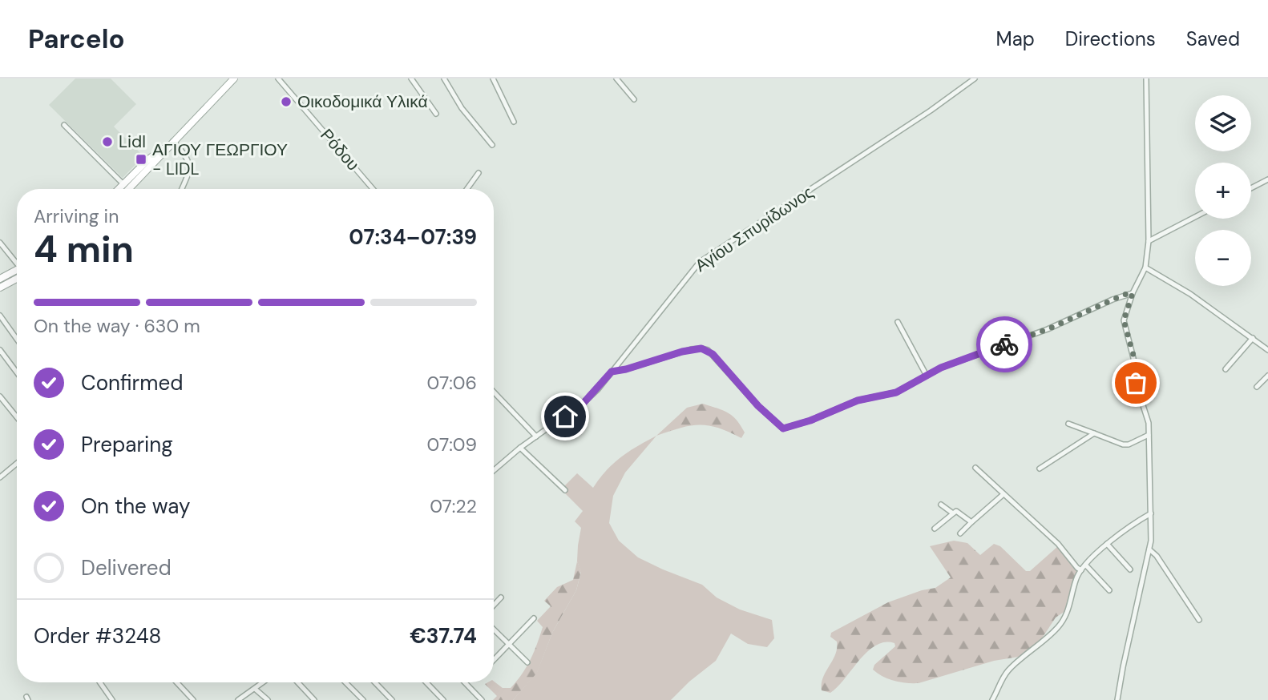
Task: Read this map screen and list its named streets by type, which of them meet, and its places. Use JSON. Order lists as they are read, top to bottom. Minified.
{"streets":{"street":["Ρόδου","Αγίου Σπυρίδωνος"]},"places":{"other":["Οικοδομικά Υλικά","Lidl"],"transit":["ΑΓΙΟΥ ΓΕΩΡΓΙΟΥ - LIDL"]},"page":{"header":"Parcelo","nav":["Map","Directions","Saved"],"map_buttons":["+","−"],"heading":["4 min","Arriving in","07:34–07:39"],"panel":["Order #3248","€37.74"],"bar":"On the way · 630 m","list":[["Confirmed","07:06"],["Preparing","07:09"],["On the way","07:22"],"Delivered"]}}
